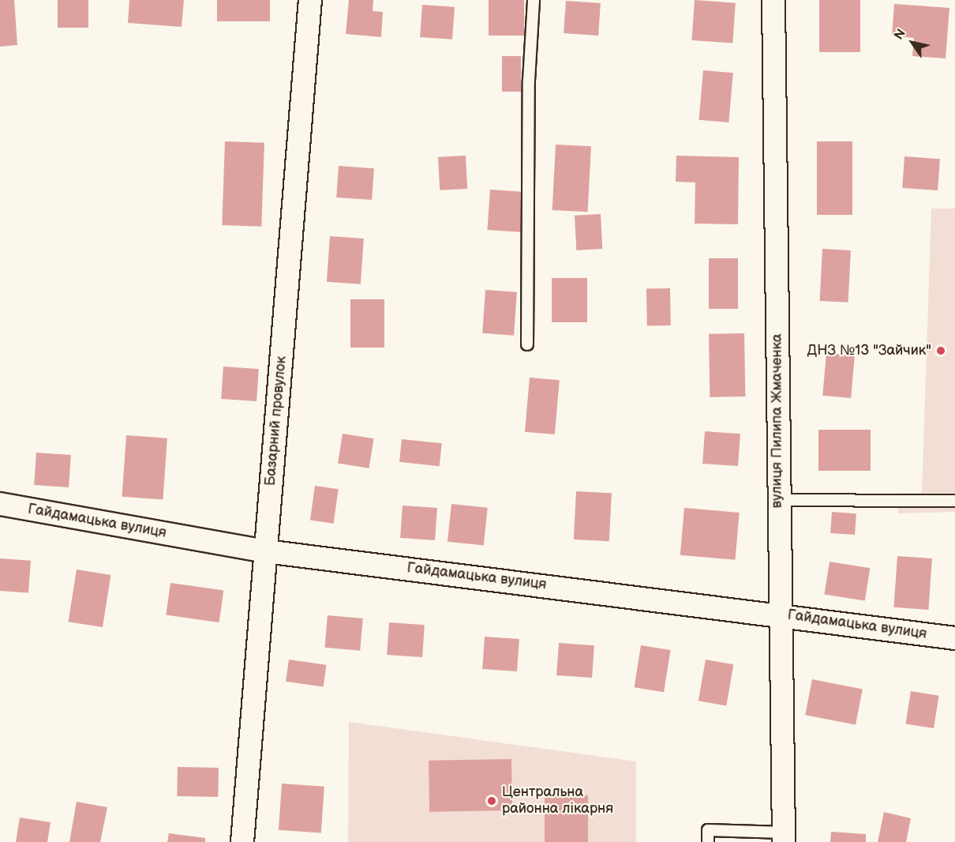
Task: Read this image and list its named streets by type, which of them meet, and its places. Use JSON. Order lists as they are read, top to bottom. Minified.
{"streets":{"street":["Базарний провулок","вулиця Пилипа Жмаченка","Гайдамацька вулиця"]},"crossings":[["Базарний провулок","Гайдамацька вулиця"],["вулиця Пилипа Жмаченка","Гайдамацька вулиця"]],"places":["ДНЗ №13 \"Зайчик\"","Центральна районна лікарня"],"north":"top left"}
